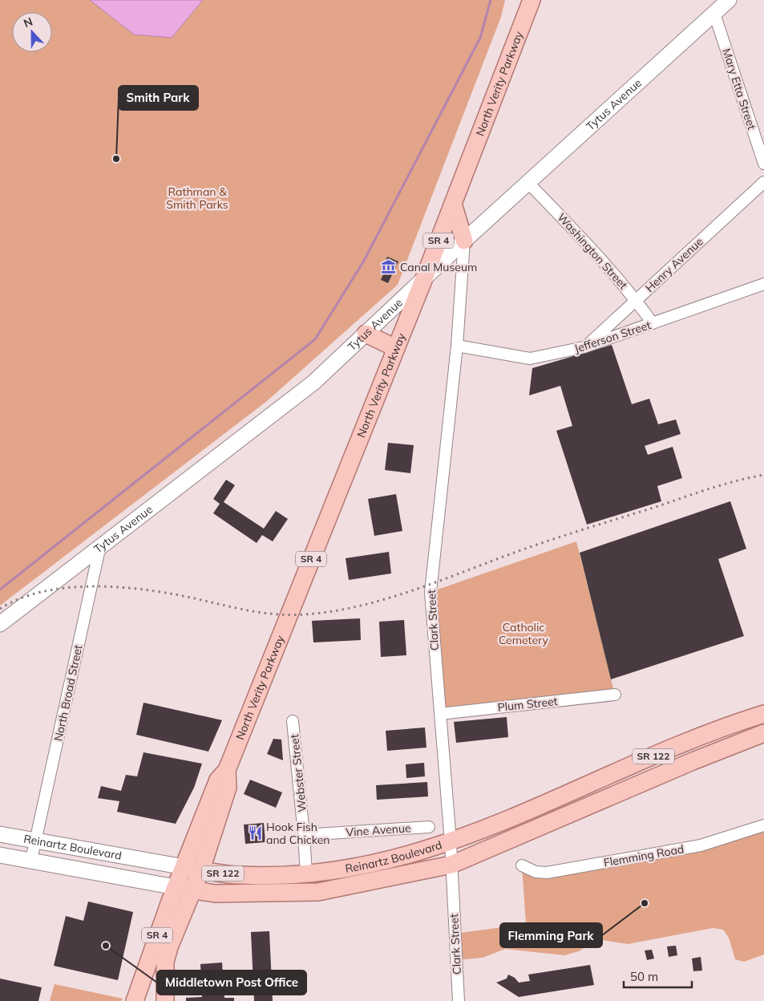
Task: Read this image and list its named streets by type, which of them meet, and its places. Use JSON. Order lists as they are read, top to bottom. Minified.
{"streets":{"main road":["North Verity Parkway","SR 4","SR 122","Reinartz Boulevard"],"street":["Mary Etta Street","Tytus Avenue","Washington Street","Henry Avenue","Jefferson Street","Clark Street","North Broad Street","Plum Street","Webster Street","Vine Avenue","Flemming Road"]},"crossings":[["North Verity Parkway","Tytus Avenue"],["North Verity Parkway","SR 4"],["North Verity Parkway","Reinartz Boulevard"],["Mary Etta Street","Tytus Avenue"],["Tytus Avenue","Washington Street"],["Tytus Avenue","Clark Street"],["Tytus Avenue","North Broad Street"],["SR 4","Reinartz Boulevard"],["Washington Street","Henry Avenue"],["Washington Street","Jefferson Street"],["Henry Avenue","Jefferson Street"],["Jefferson Street","Clark Street"],["Clark Street","Plum Street"],["Clark Street","Reinartz Boulevard"],["North Broad Street","Reinartz Boulevard"],["Webster Street","Vine Avenue"],["Webster Street","Reinartz Boulevard"]],"parks":["Rathman & Smith Parks","Catholic Cemetery"],"places":{"other":["Smith Park","Flemming Park","Middletown Post Office"],"museum":["Canal Museum"],"restaurant":["Hook Fish and Chicken"]},"scale_bar":"50 m","north":"top"}
